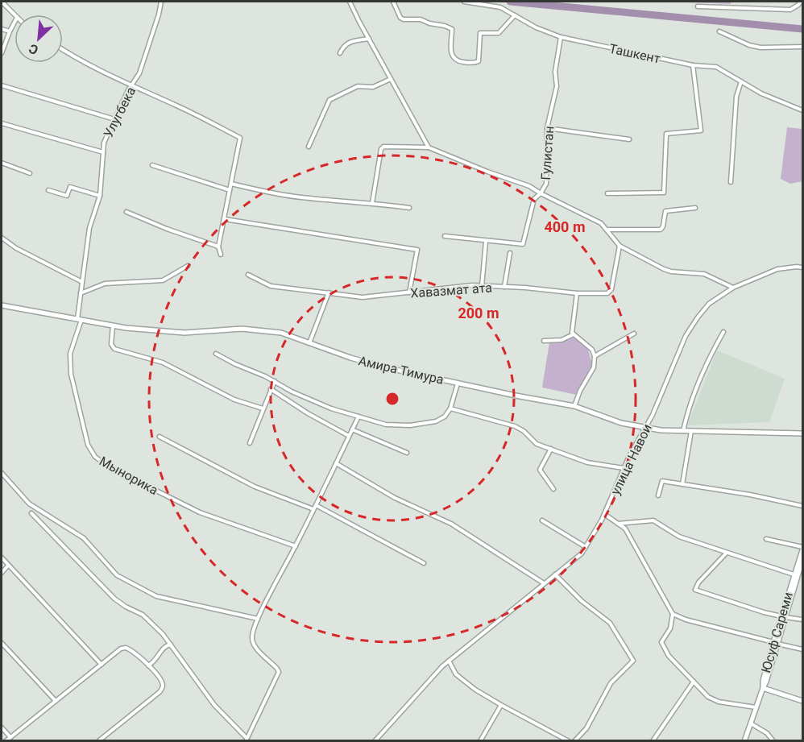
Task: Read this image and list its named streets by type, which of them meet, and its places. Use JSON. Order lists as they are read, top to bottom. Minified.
{"streets":{"street":["Ташкент","Улугбека","Гулистан","Хавазмат ата","Амира Тимура","улица Навои","Мынорика","Юсуф Сареми"]},"crossings":[["Ташкент","Гулистан"],["Улугбека","Амира Тимура"],["Улугбека","Мынорика"],["Амира Тимура","улица Навои"],["Амира Тимура","Мынорика"]],"north":"bottom left","rings":["400 m","200 m"]}
